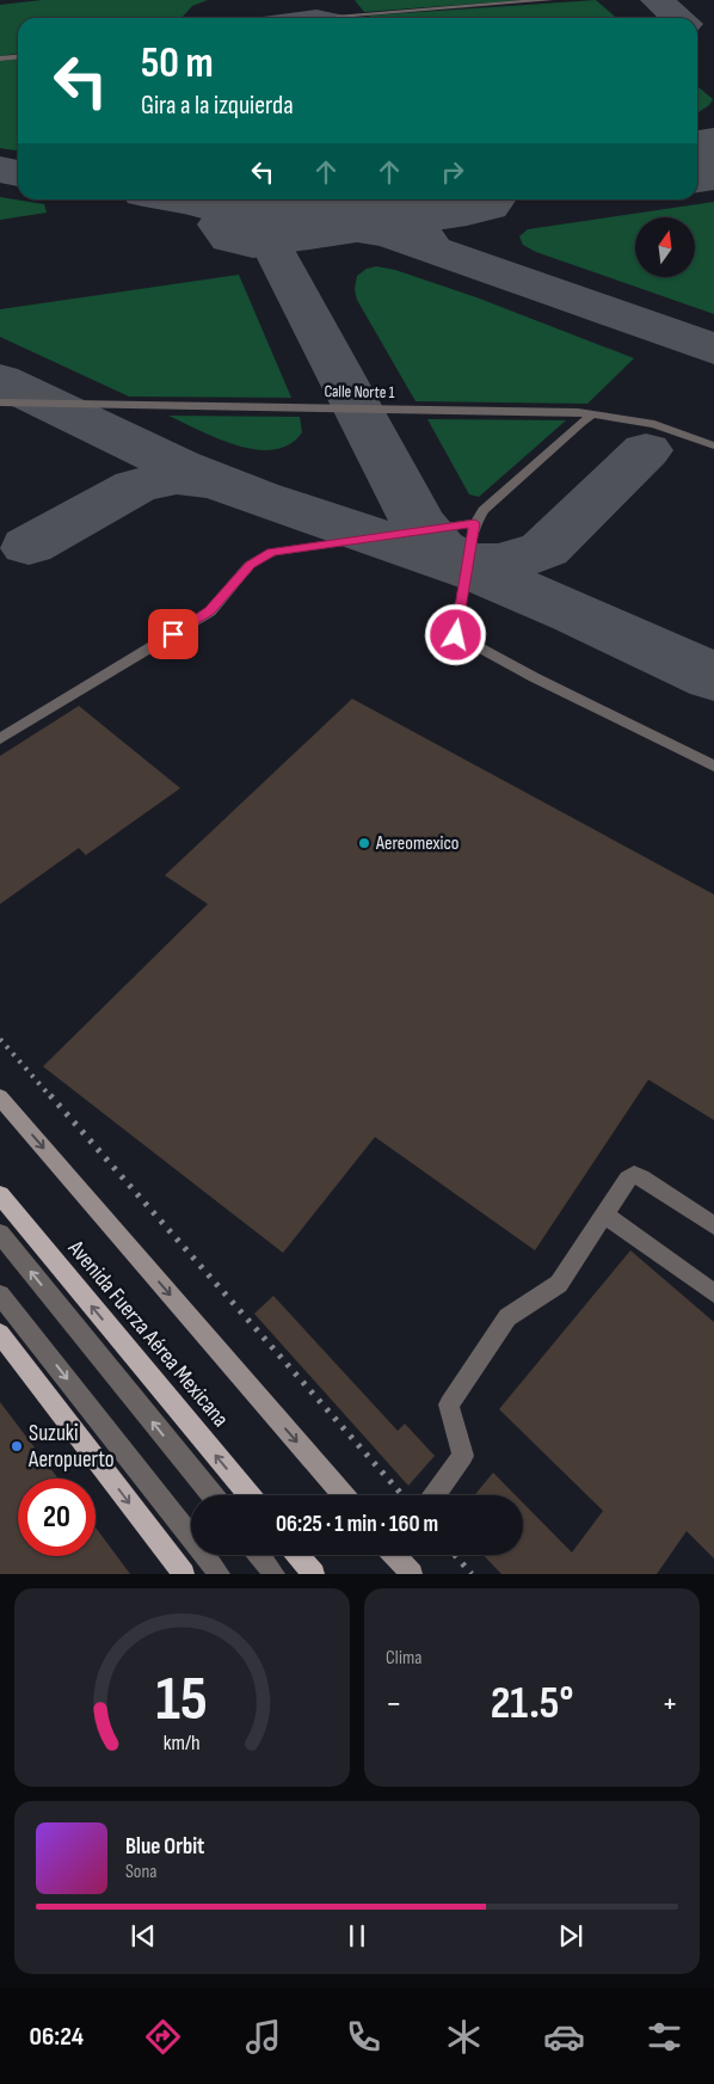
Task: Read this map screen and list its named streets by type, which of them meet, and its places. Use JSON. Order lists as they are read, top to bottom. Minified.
{"streets":{"main road":["Avenida Fuerza Aérea Mexicana"],"lane":["Calle Norte 1"]},"places":["Aereomexico","Suzuki Aeropuerto"],"north":"top","page":{"turn":["50 m","Gira a la izquierda"],"limit":"20","trip":"06:25 · 1 min · 160 m","tile":"Clima","heat":["−","21.5°","+"],"song":["Blue Orbit","Sona"],"tabs":"06:24","gauge":["15","km/h"]}}
